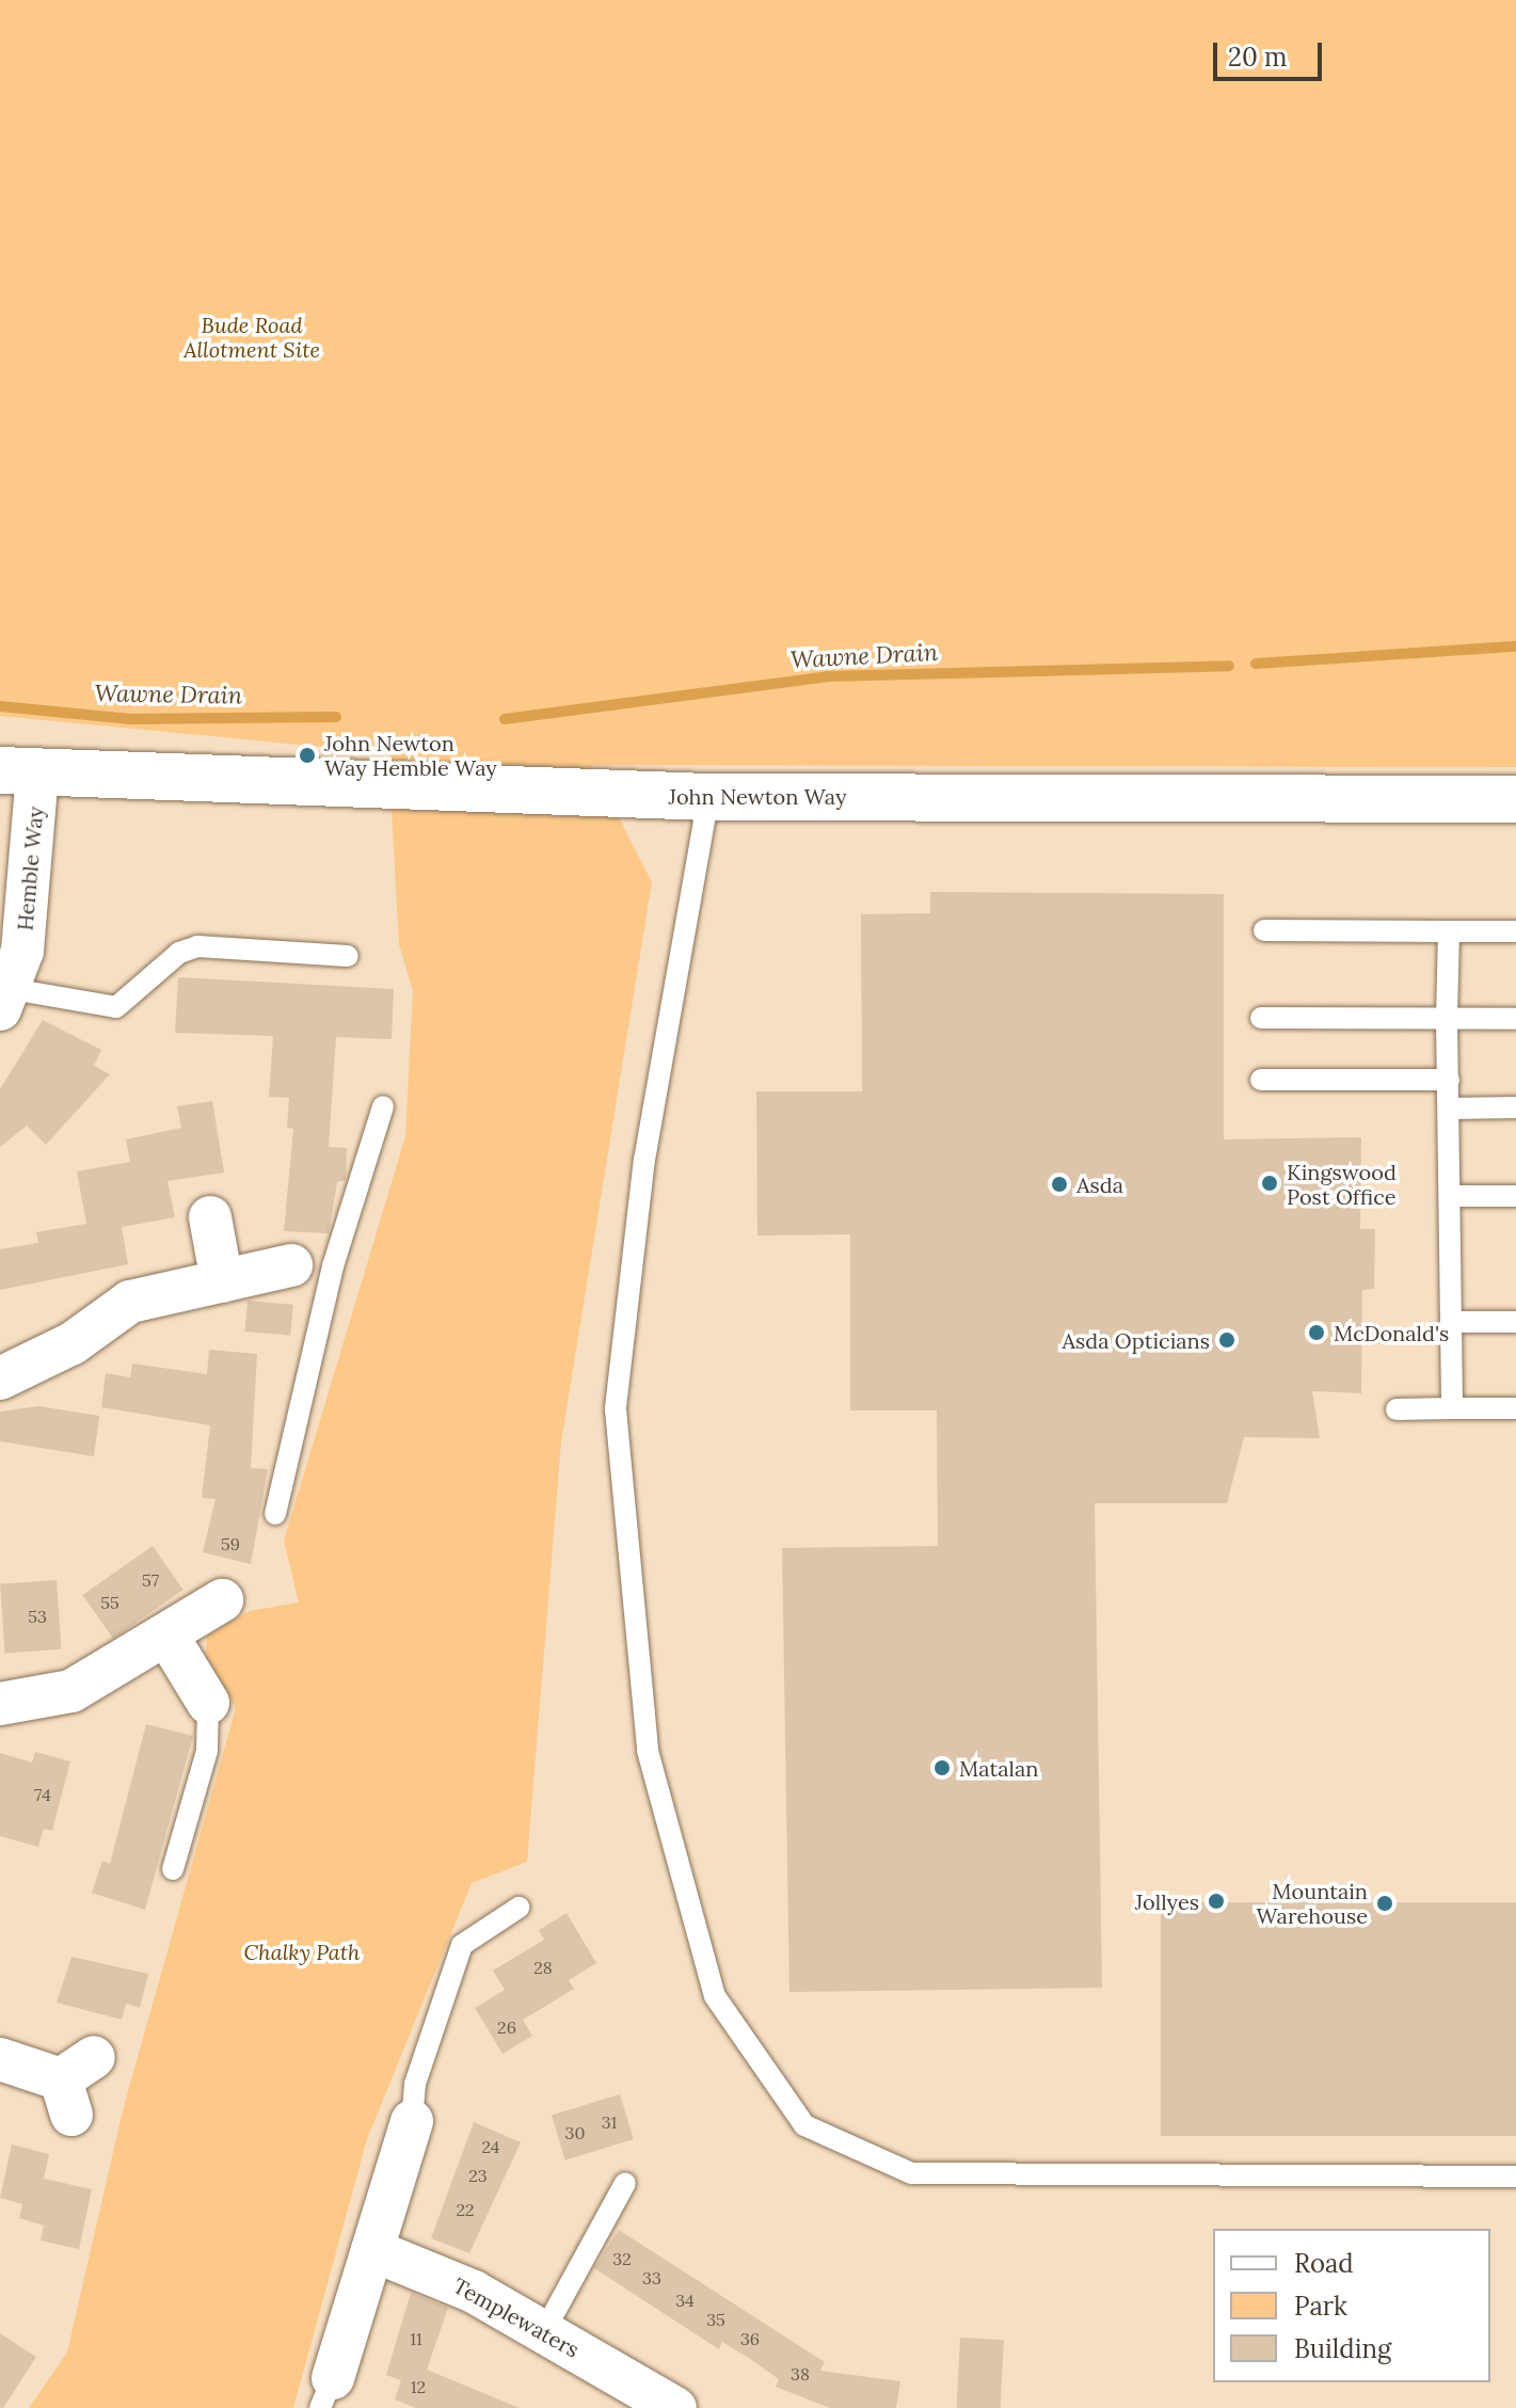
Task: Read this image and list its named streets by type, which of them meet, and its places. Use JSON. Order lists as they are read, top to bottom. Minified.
{"streets":{"street":["John Newton Way","Hemble Way","Templewaters"]},"crossings":[["John Newton Way","Hemble Way"]],"water":["Wawne Drain"],"parks":["Bude Road Allotment Site","Chalky Path"],"places":["John Newton Way Hemble Way","Kingswood Post Office","Asda","McDonald's","Asda Opticians","Matalan","Jollyes","Mountain Warehouse"],"house_numbers":["59","57","55","53","74","28","26","31","30","24","23","22","32","33","34","35","11","36","38","12"],"legend":["Road","Park","Building"],"scale_bar":"20 m"}
